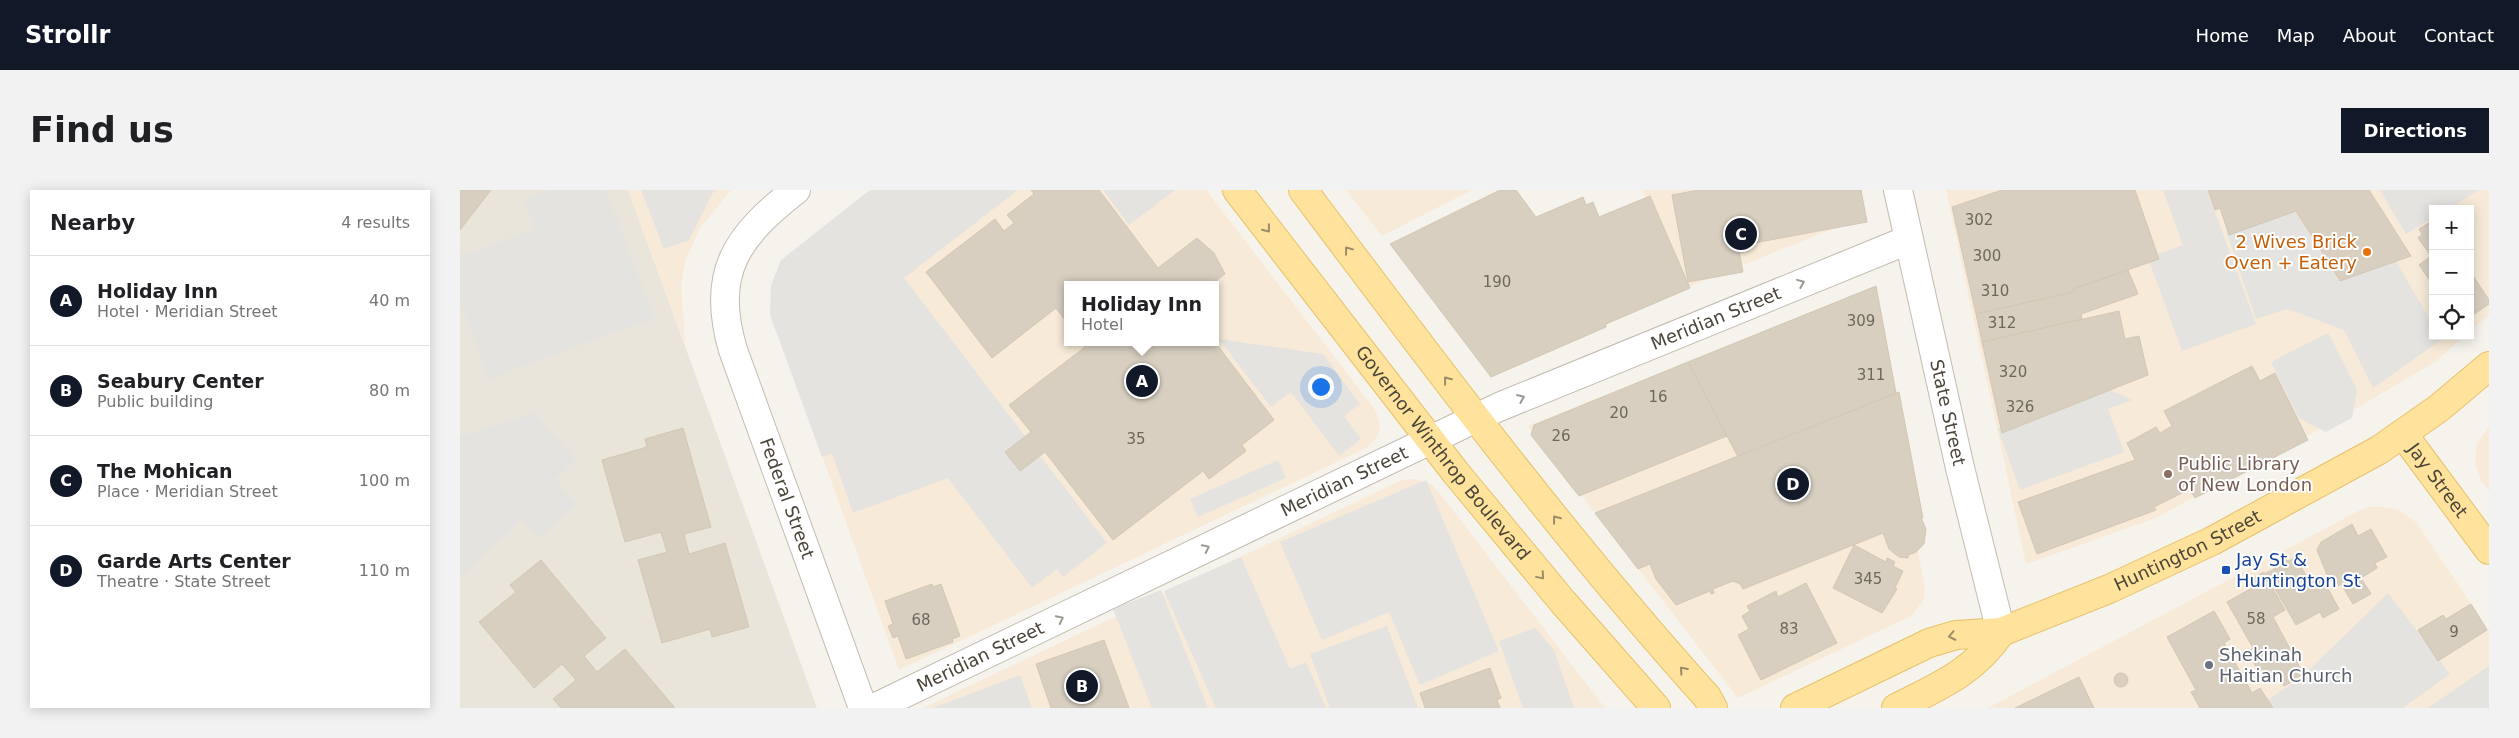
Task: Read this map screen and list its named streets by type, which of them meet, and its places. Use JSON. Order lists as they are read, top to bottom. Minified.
{"streets":{"main road":["Governor Winthrop Boulevard","Jay Street","Huntington Street"],"street":["Meridian Street","State Street","Federal Street"]},"crossings":[["Meridian Street","State Street"],["Meridian Street","Governor Winthrop Boulevard"],["State Street","Huntington Street"],["Jay Street","Huntington Street"]],"one_way":["Meridian Street"],"places":{"other":["2 Wives Brick Oven + Eatery","Public Library of New London","Shekinah Haitian Church"],"transit":["Jay St & Huntington St"]},"house_numbers":["302","300","190","310","309","312","320","311","16","326","20","26","35","345","58","68","83","9"],"page":{"header":"Strollr","nav":["Home","Map","About","Contact"],"buttons":"Directions","title":"Find us","heading":["Nearby","4 results"],"map_buttons":["+","−"],"pins":["C","A","D","B"],"list":[{"mark":"A","name":"Holiday Inn","note":"Hotel · Meridian Street","value":"40 m"},{"mark":"B","name":"Seabury Center","note":"Public building","value":"80 m"},{"mark":"C","name":"The Mohican","note":"Place · Meridian Street","value":"100 m"},{"mark":"D","name":"Garde Arts Center","note":"Theatre · State Street","value":"110 m"}],"popup":["Holiday Inn","Hotel"]}}
